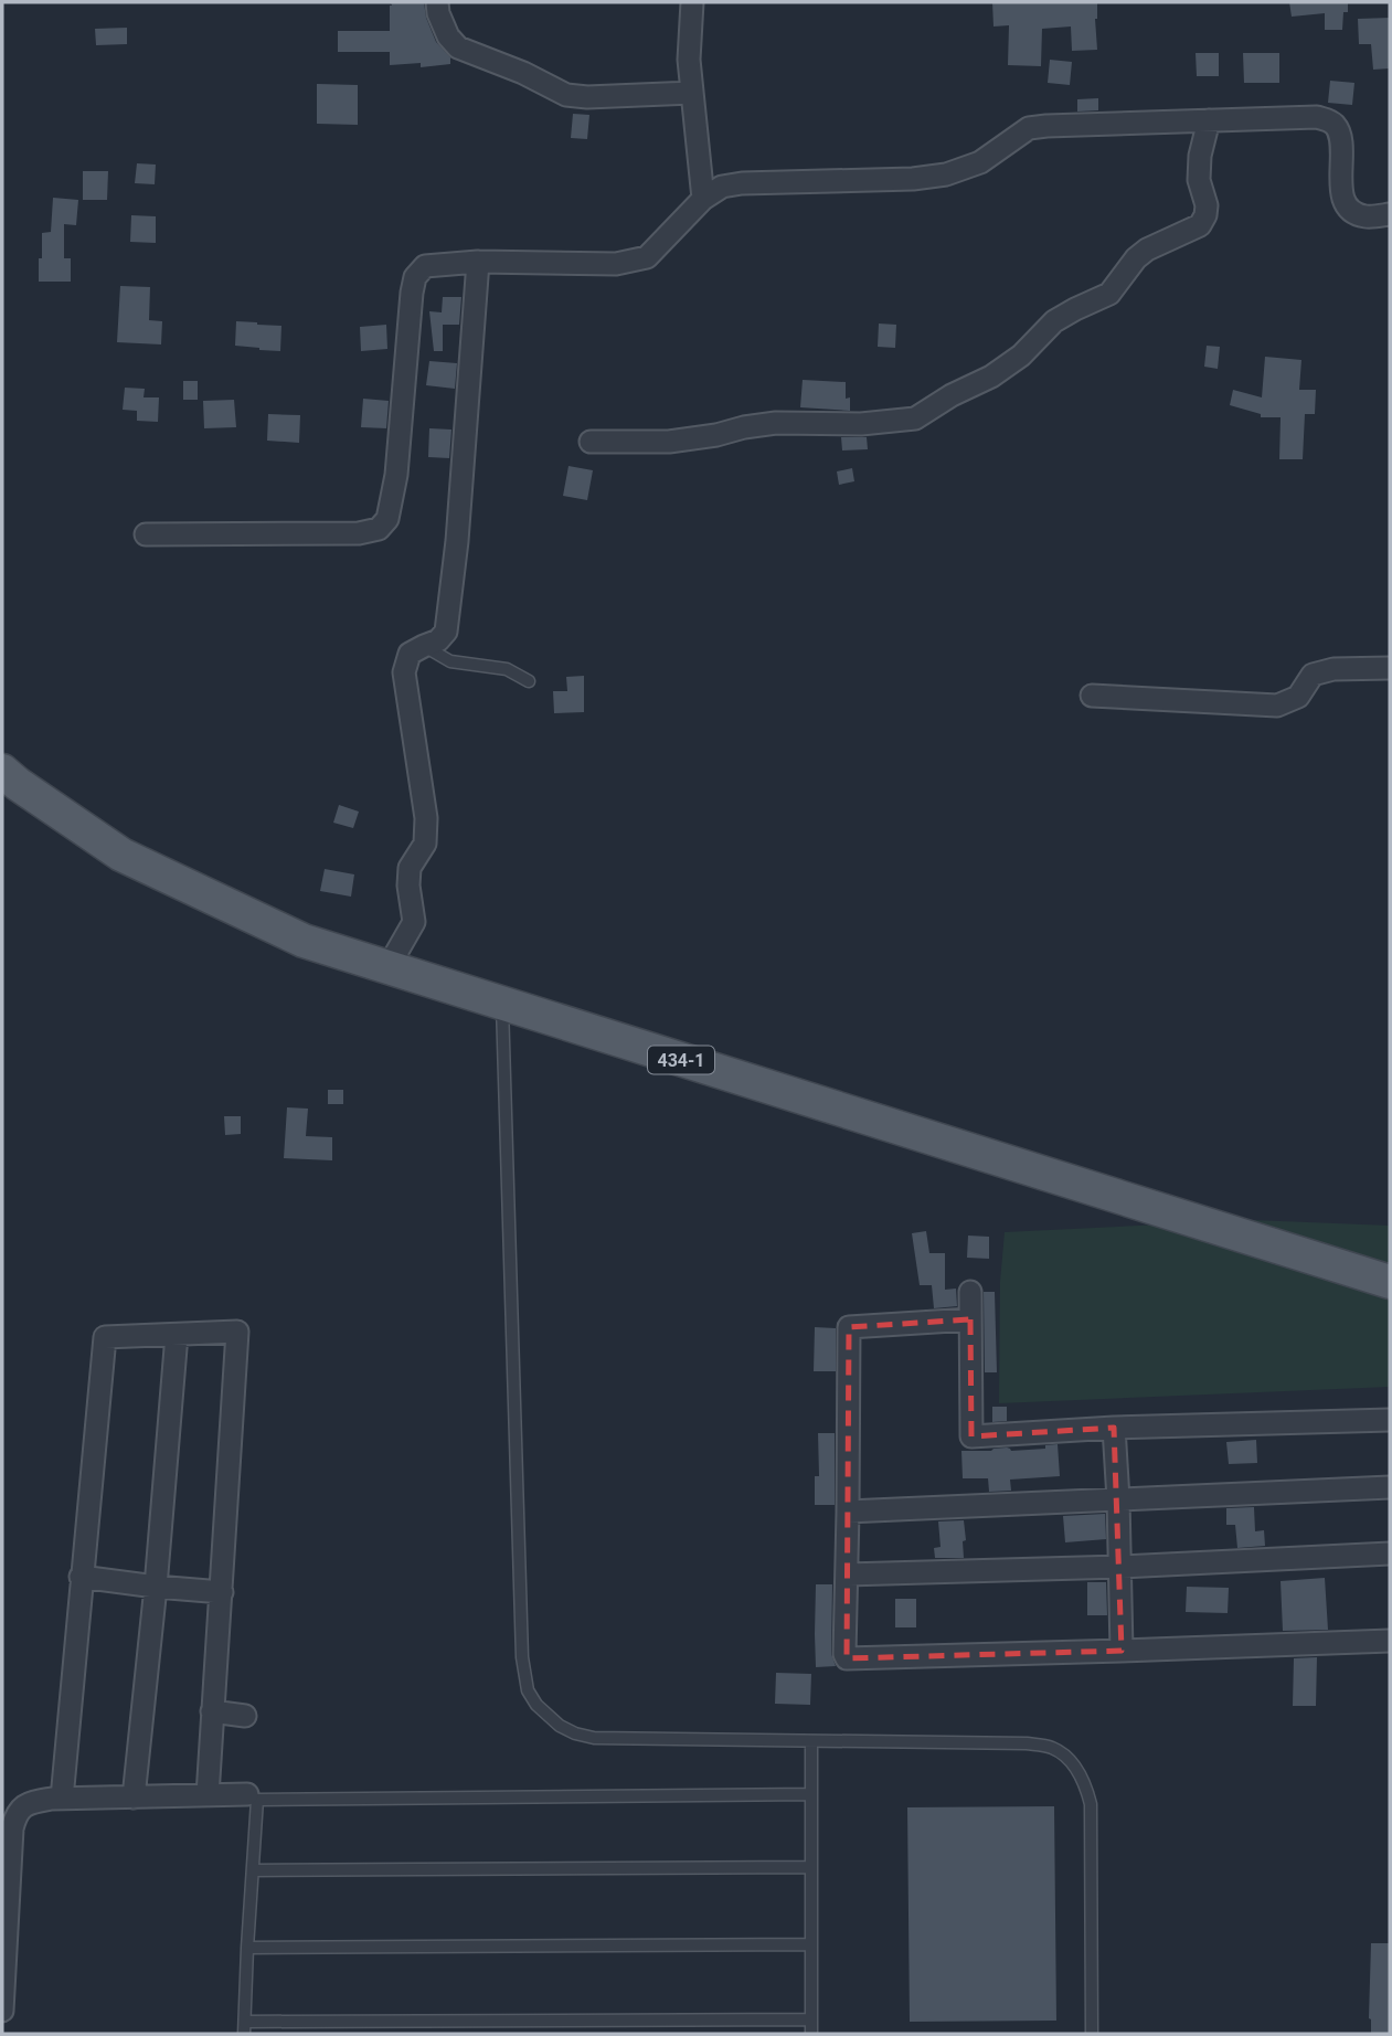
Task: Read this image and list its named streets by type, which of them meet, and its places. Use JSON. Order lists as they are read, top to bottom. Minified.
{"streets":{"main road":["434-1"]}}
